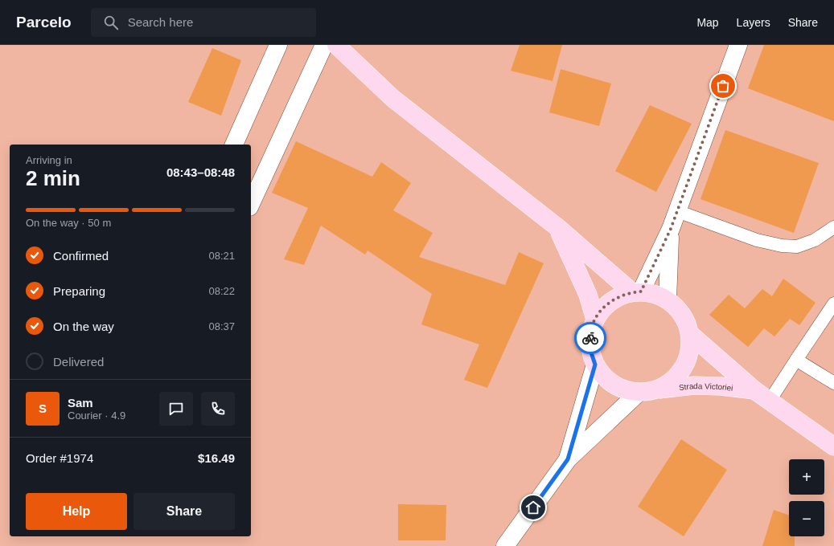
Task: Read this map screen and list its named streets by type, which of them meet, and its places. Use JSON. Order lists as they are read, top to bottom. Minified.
{"streets":{"main road":["Strada Victoriei"]},"page":{"header":"Parcelo","search":"Search here","nav":["Map","Layers","Share"],"heading":["2 min","Arriving in","08:43–08:48"],"panel":["Sam","Courier · 4.9","Order #1974","$16.49"],"bar":"On the way · 50 m","list":[["Confirmed","08:21"],["Preparing","08:22"],["On the way","08:37"],"Delivered"],"round":"S","map_buttons":["+","−"],"buttons":["Help","Share"]}}
